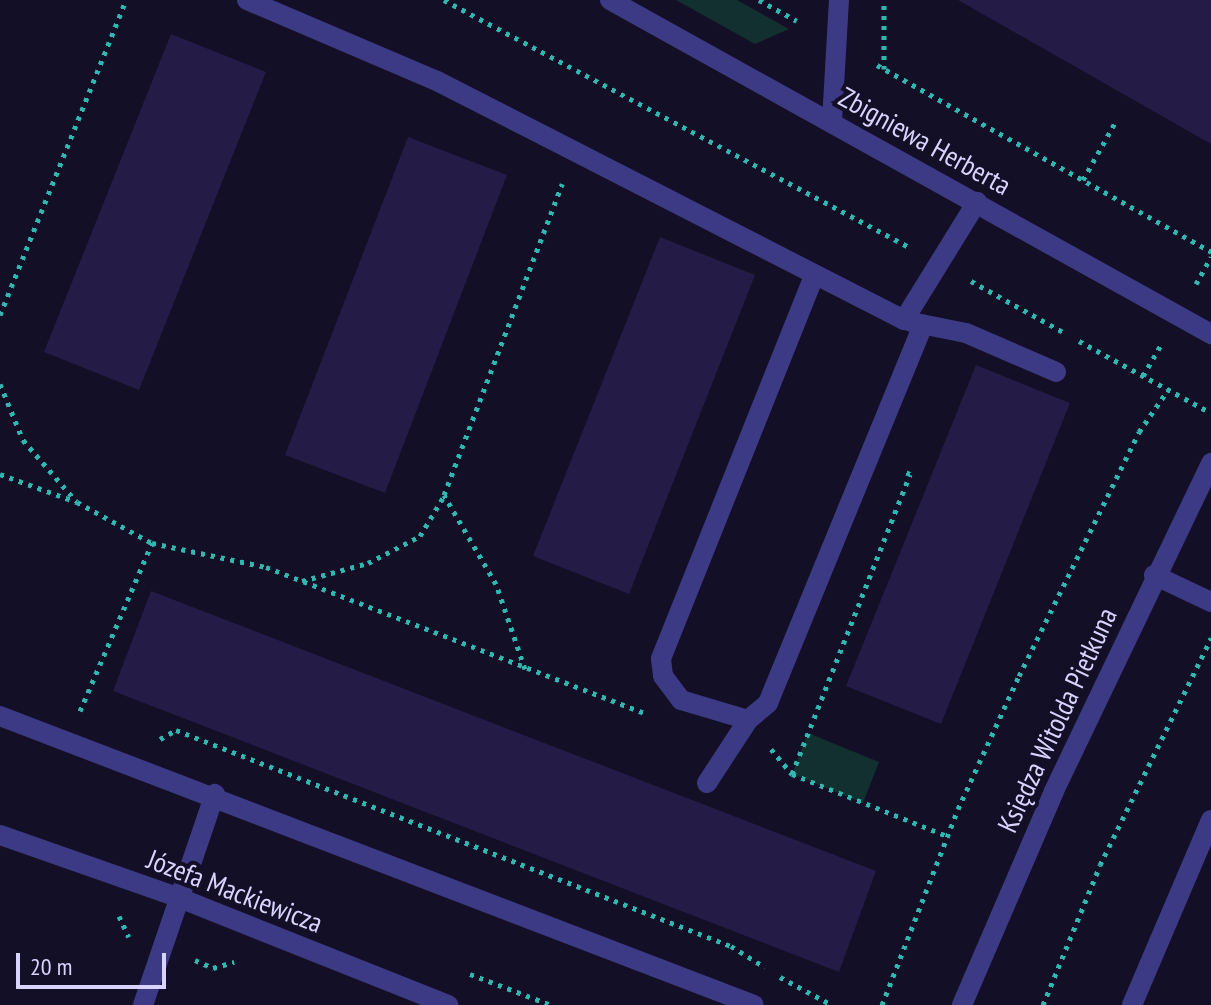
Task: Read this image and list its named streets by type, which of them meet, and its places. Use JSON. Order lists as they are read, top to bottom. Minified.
{"streets":{"street":["Zbigniewa Herberta","Księdza Witolda Pietkuna","Józefa Mackiewicza"]},"scale_bar":"20 m"}
